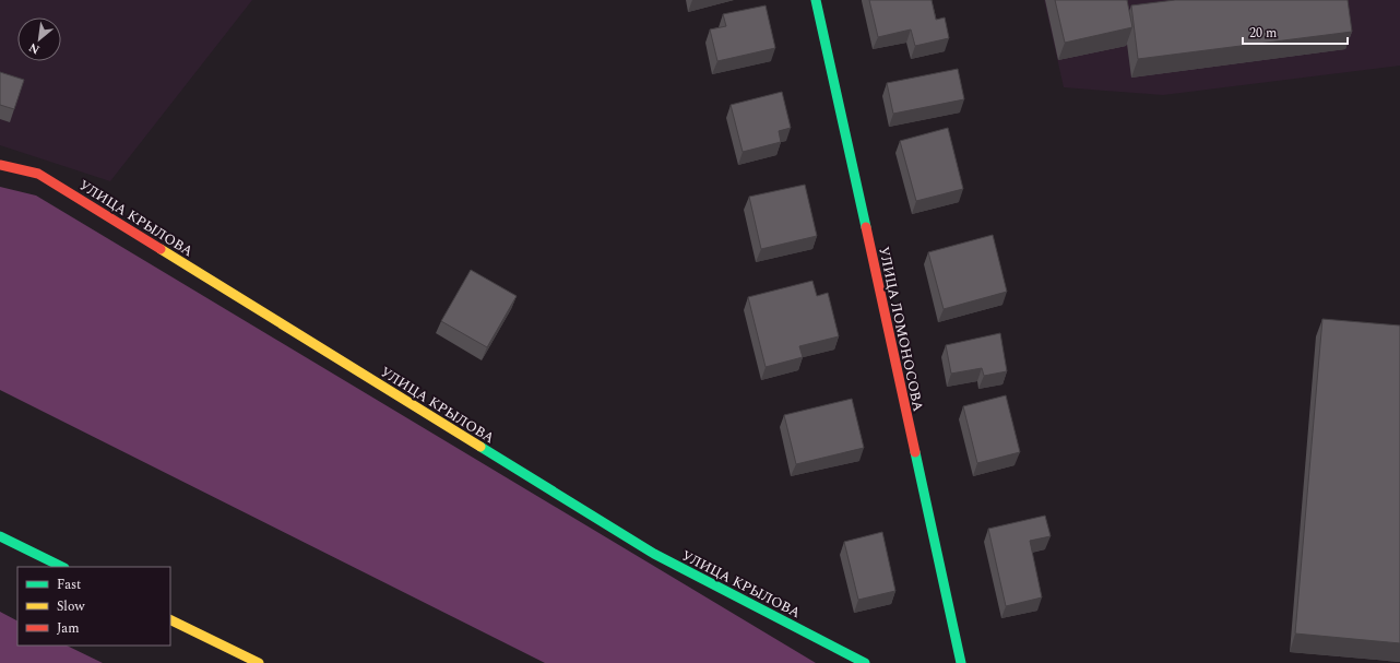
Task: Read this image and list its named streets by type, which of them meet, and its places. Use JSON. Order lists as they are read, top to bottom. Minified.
{"streets":{"street":["УЛИЦА КРЫЛОВА","УЛИЦА ЛОМОНОСОВА"]},"legend":["Fast","Slow","Jam"],"scale_bar":"20 m","north":"bottom left"}
